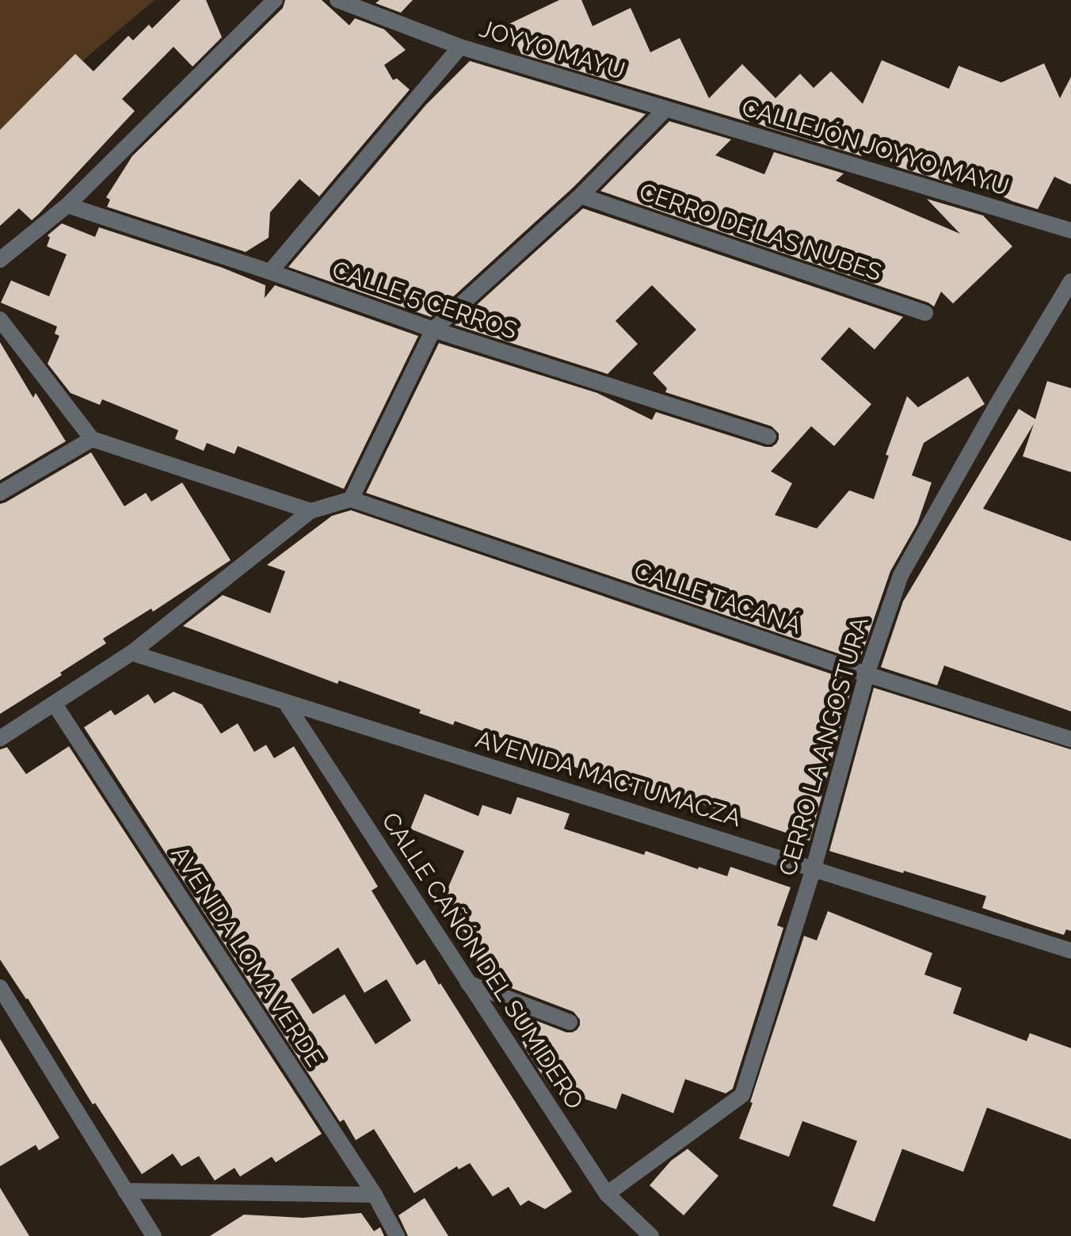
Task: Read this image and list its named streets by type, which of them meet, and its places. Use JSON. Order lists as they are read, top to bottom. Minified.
{"streets":{"street":["JOYYO MAYU","CALLEJÓN JOYYO MAYU","CERRO DE LAS NUBES","CALLE 5 CERROS","CALLE TACANÁ","CERRO LA ANGOSTURA","AVENIDA MACTUMACZA","AVENIDA LOMA VERDE","CALLE CAÑÓN DEL SUMIDERO"]},"crossings":[["JOYYO MAYU","CALLEJÓN JOYYO MAYU"],["CALLE TACANÁ","CERRO LA ANGOSTURA"],["CERRO LA ANGOSTURA","AVENIDA MACTUMACZA"],["CERRO LA ANGOSTURA","CALLE CAÑÓN DEL SUMIDERO"],["AVENIDA MACTUMACZA","CALLE CAÑÓN DEL SUMIDERO"]]}
